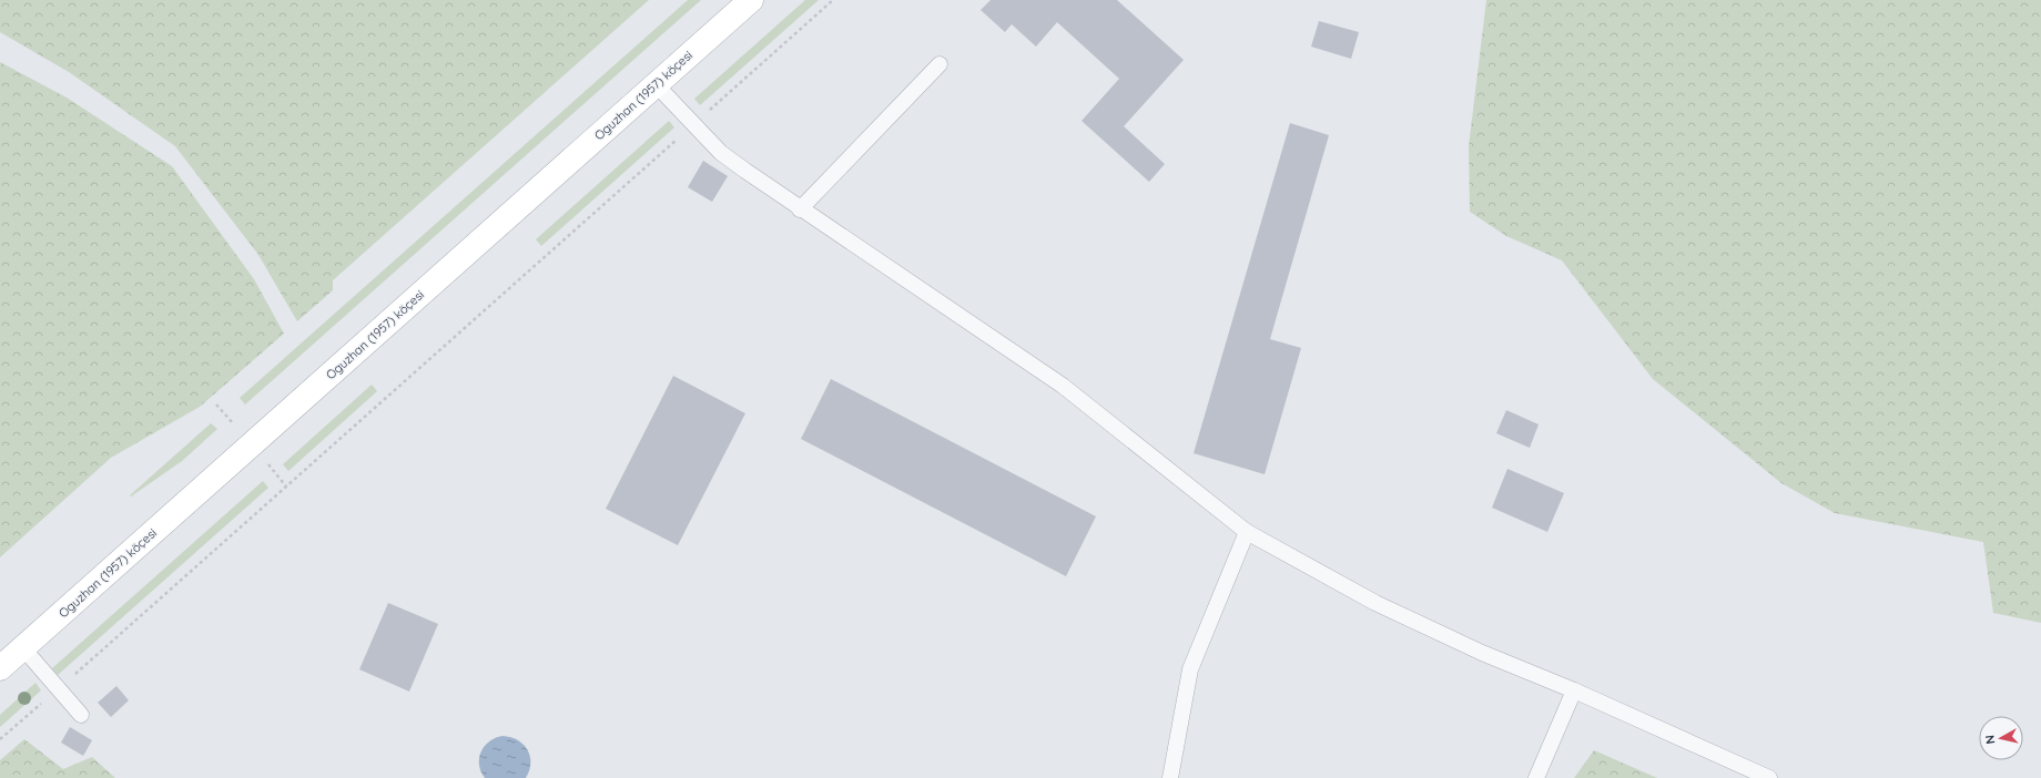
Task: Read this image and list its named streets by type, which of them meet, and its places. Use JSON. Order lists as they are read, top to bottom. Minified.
{"streets":{"main road":["Oguzhan (1957) köçesi"]},"north":"left"}
